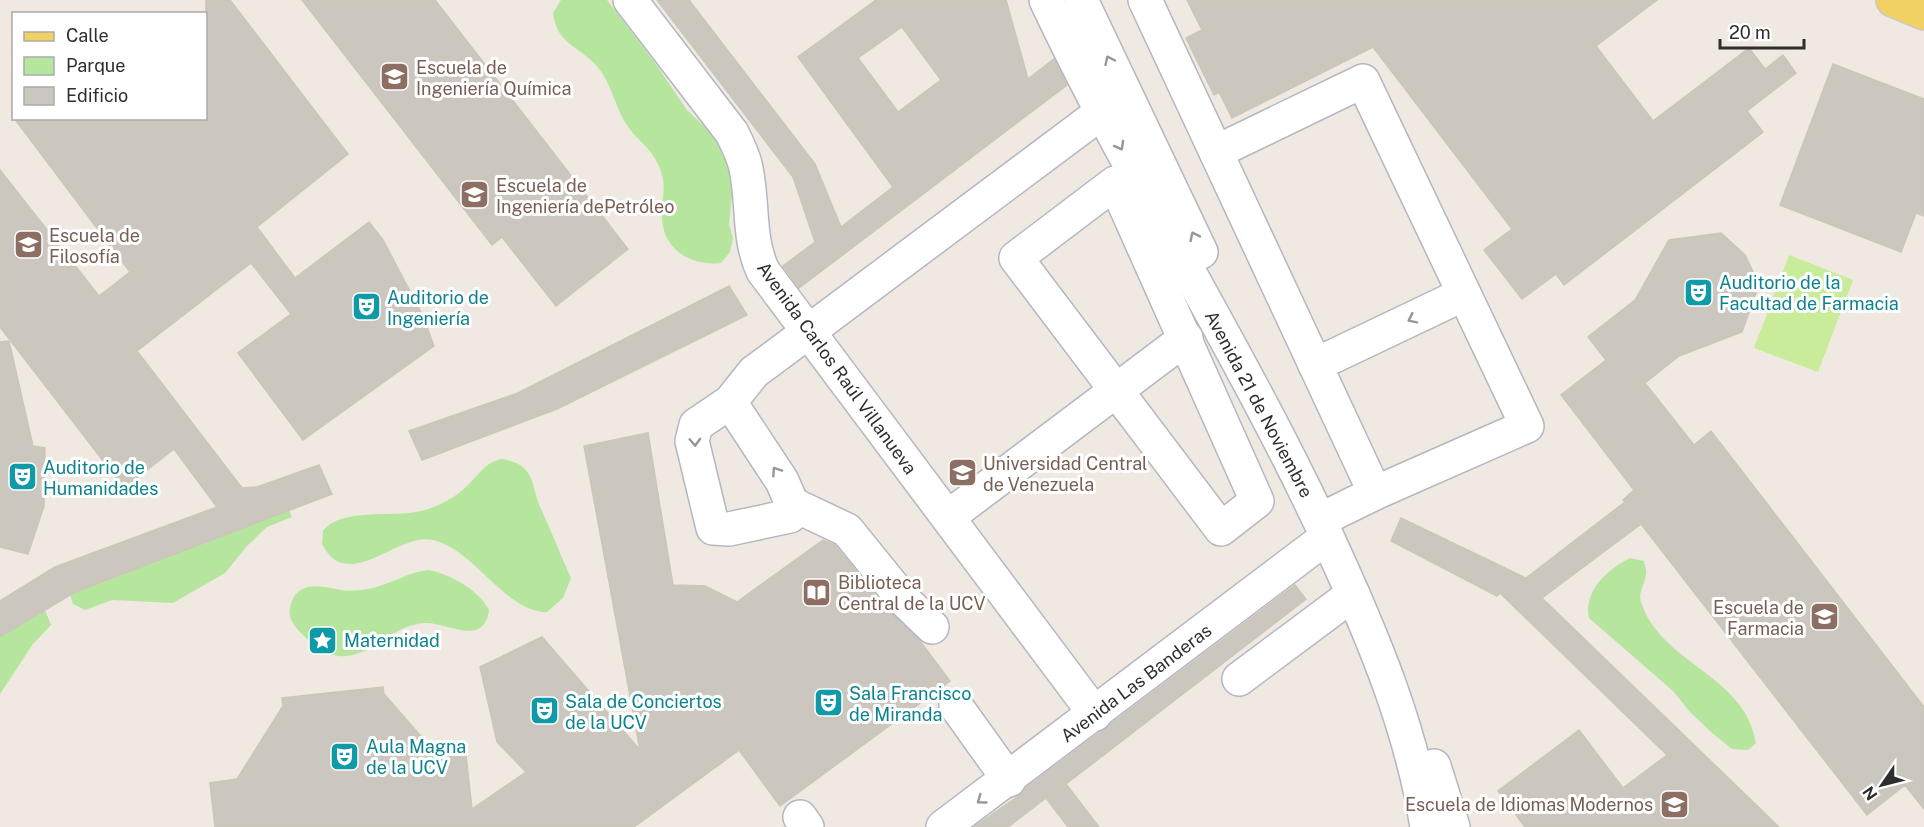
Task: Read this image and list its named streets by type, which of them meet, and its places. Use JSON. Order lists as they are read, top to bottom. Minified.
{"streets":{"lane":["Avenida Carlos Raúl Villanueva","Avenida 21 de Noviembre","Avenida Las Banderas"]},"crossings":[["Avenida Carlos Raúl Villanueva","Avenida Las Banderas"],["Avenida 21 de Noviembre","Avenida Las Banderas"]],"places":{"school or university":["Escuela de Ingeniería Química","Escuela de Ingeniería dePetróleo","Escuela de Filosofía","Universidad Central de Venezuela","Escuela de Farmacia","Escuela de Idiomas Modernos"],"theatre":["Auditorio de la Facultad de Farmacia","Auditorio de Ingeniería","Auditorio de Humanidades","Sala Francisco de Miranda","Sala de Conciertos de la UCV","Aula Magna de la UCV"],"library":["Biblioteca Central de la UCV"],"place":["Maternidad"]},"legend":["Calle","Parque","Edificio"],"scale_bar":"20 m","north":"bottom left"}
